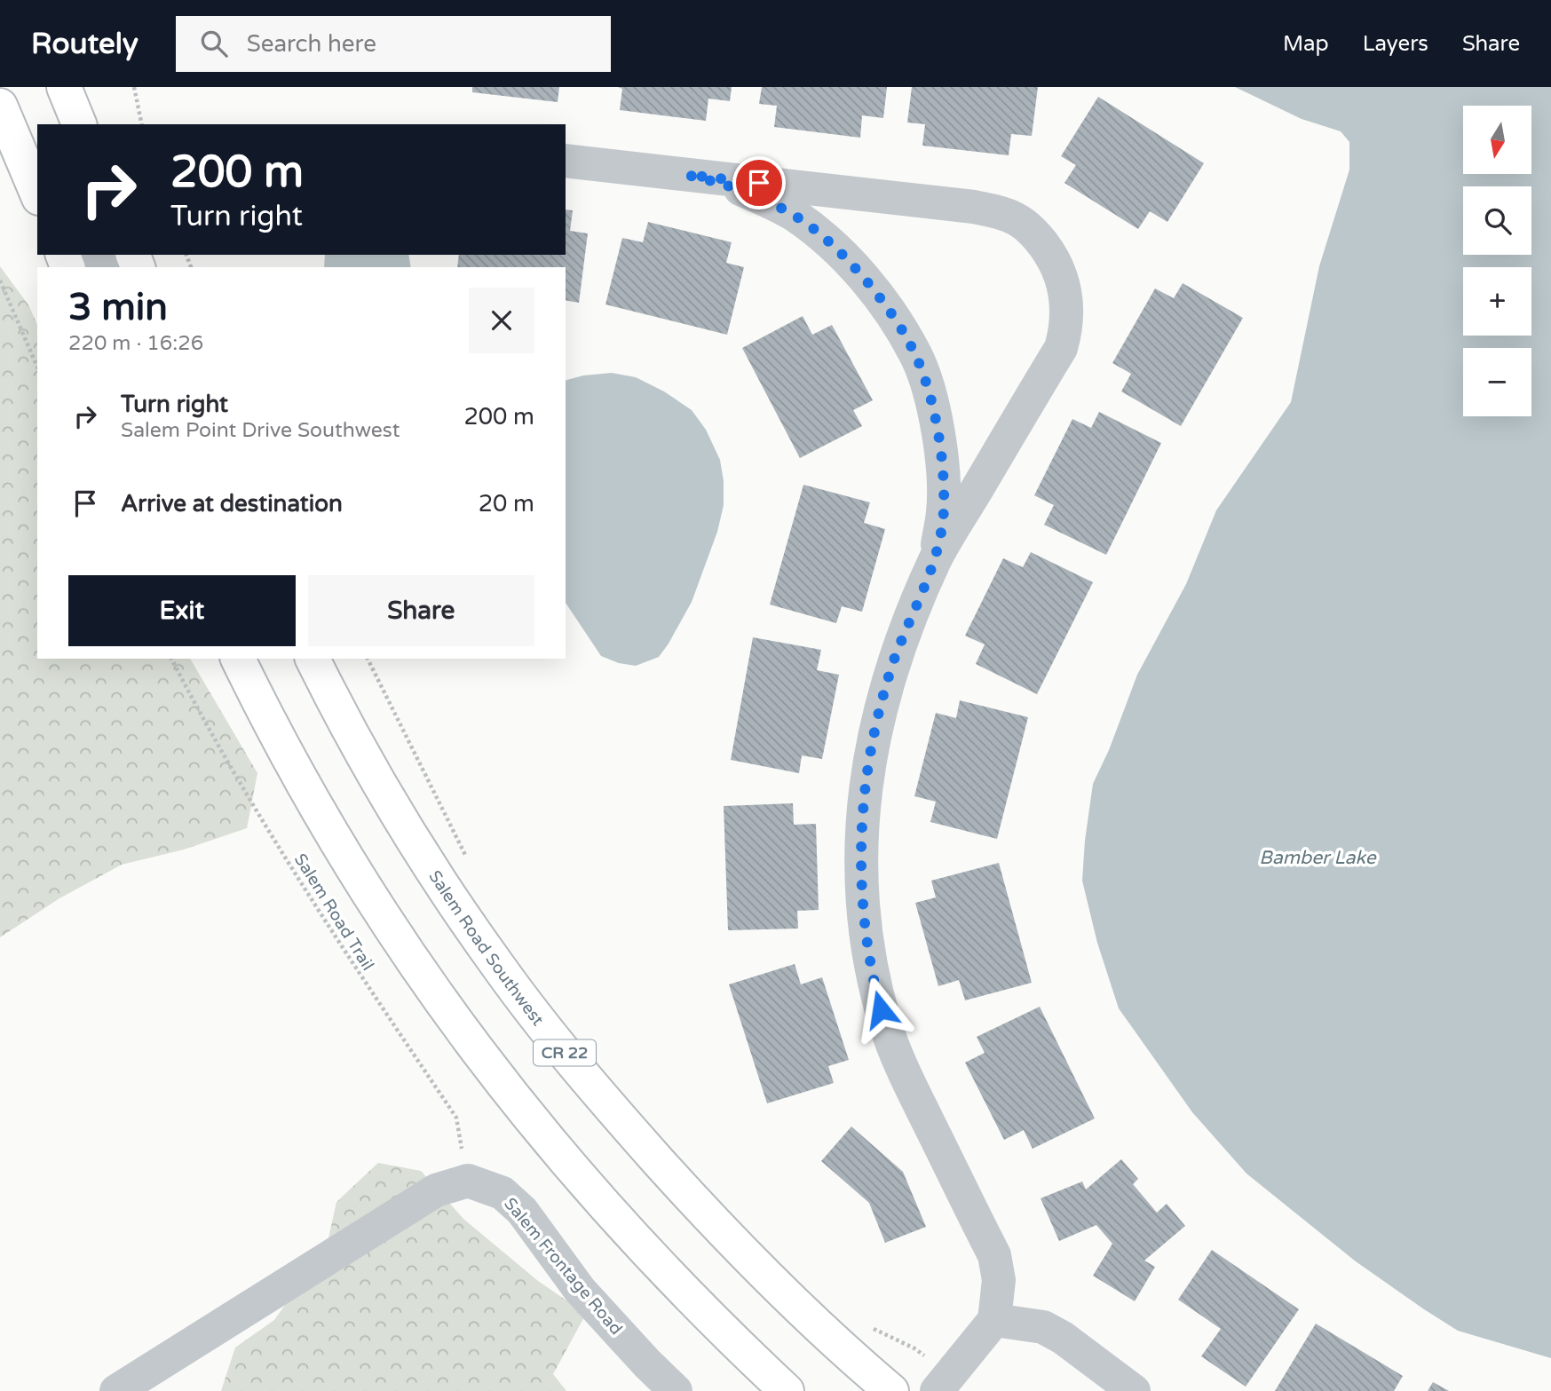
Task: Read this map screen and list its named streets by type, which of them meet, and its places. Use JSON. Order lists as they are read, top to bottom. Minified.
{"streets":{"main road":["Salem Road Southwest","CR 22"],"street":["Salem Frontage Road"],"path":["Salem Road Trail"]},"crossings":[["Salem Road Trail","Salem Frontage Road"]],"water":["Bamber Lake"],"north":"bottom","page":{"header":"Routely","search":"Search here","nav":["Map","Layers","Share"],"map_buttons":["+","−"],"turn":["200 m","Turn right"],"heading":["3 min","220 m · 16:26"],"list":[{"name":"Turn right","note":"Salem Point Drive Southwest","value":"200 m"},{"name":"Arrive at destination","value":"20 m"}],"buttons":["Exit","Share"]}}
